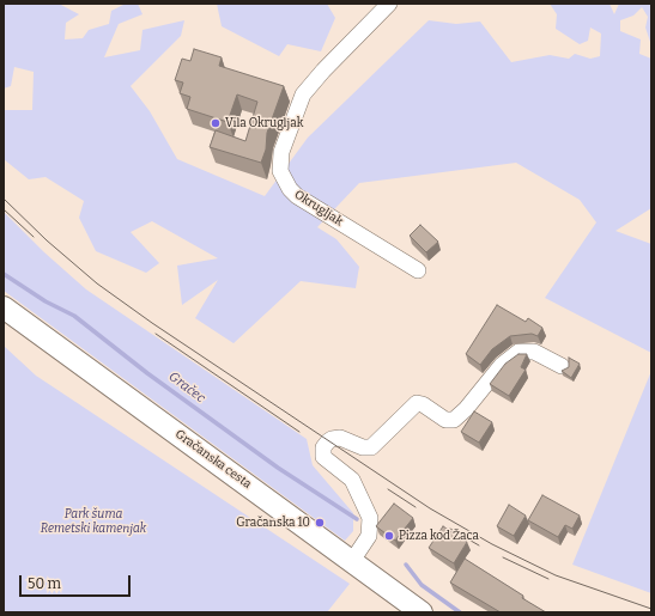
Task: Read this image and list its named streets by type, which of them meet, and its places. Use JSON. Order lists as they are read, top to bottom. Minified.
{"streets":{"main road":["Gračanska cesta"],"street":["Okrugljak"]},"water":["Gračec"],"parks":["Park šuma Remetski kamenjak"],"places":["Vila Okrugljak","Gračanska 10","Pizza kod Žaca"],"scale_bar":"50 m"}
